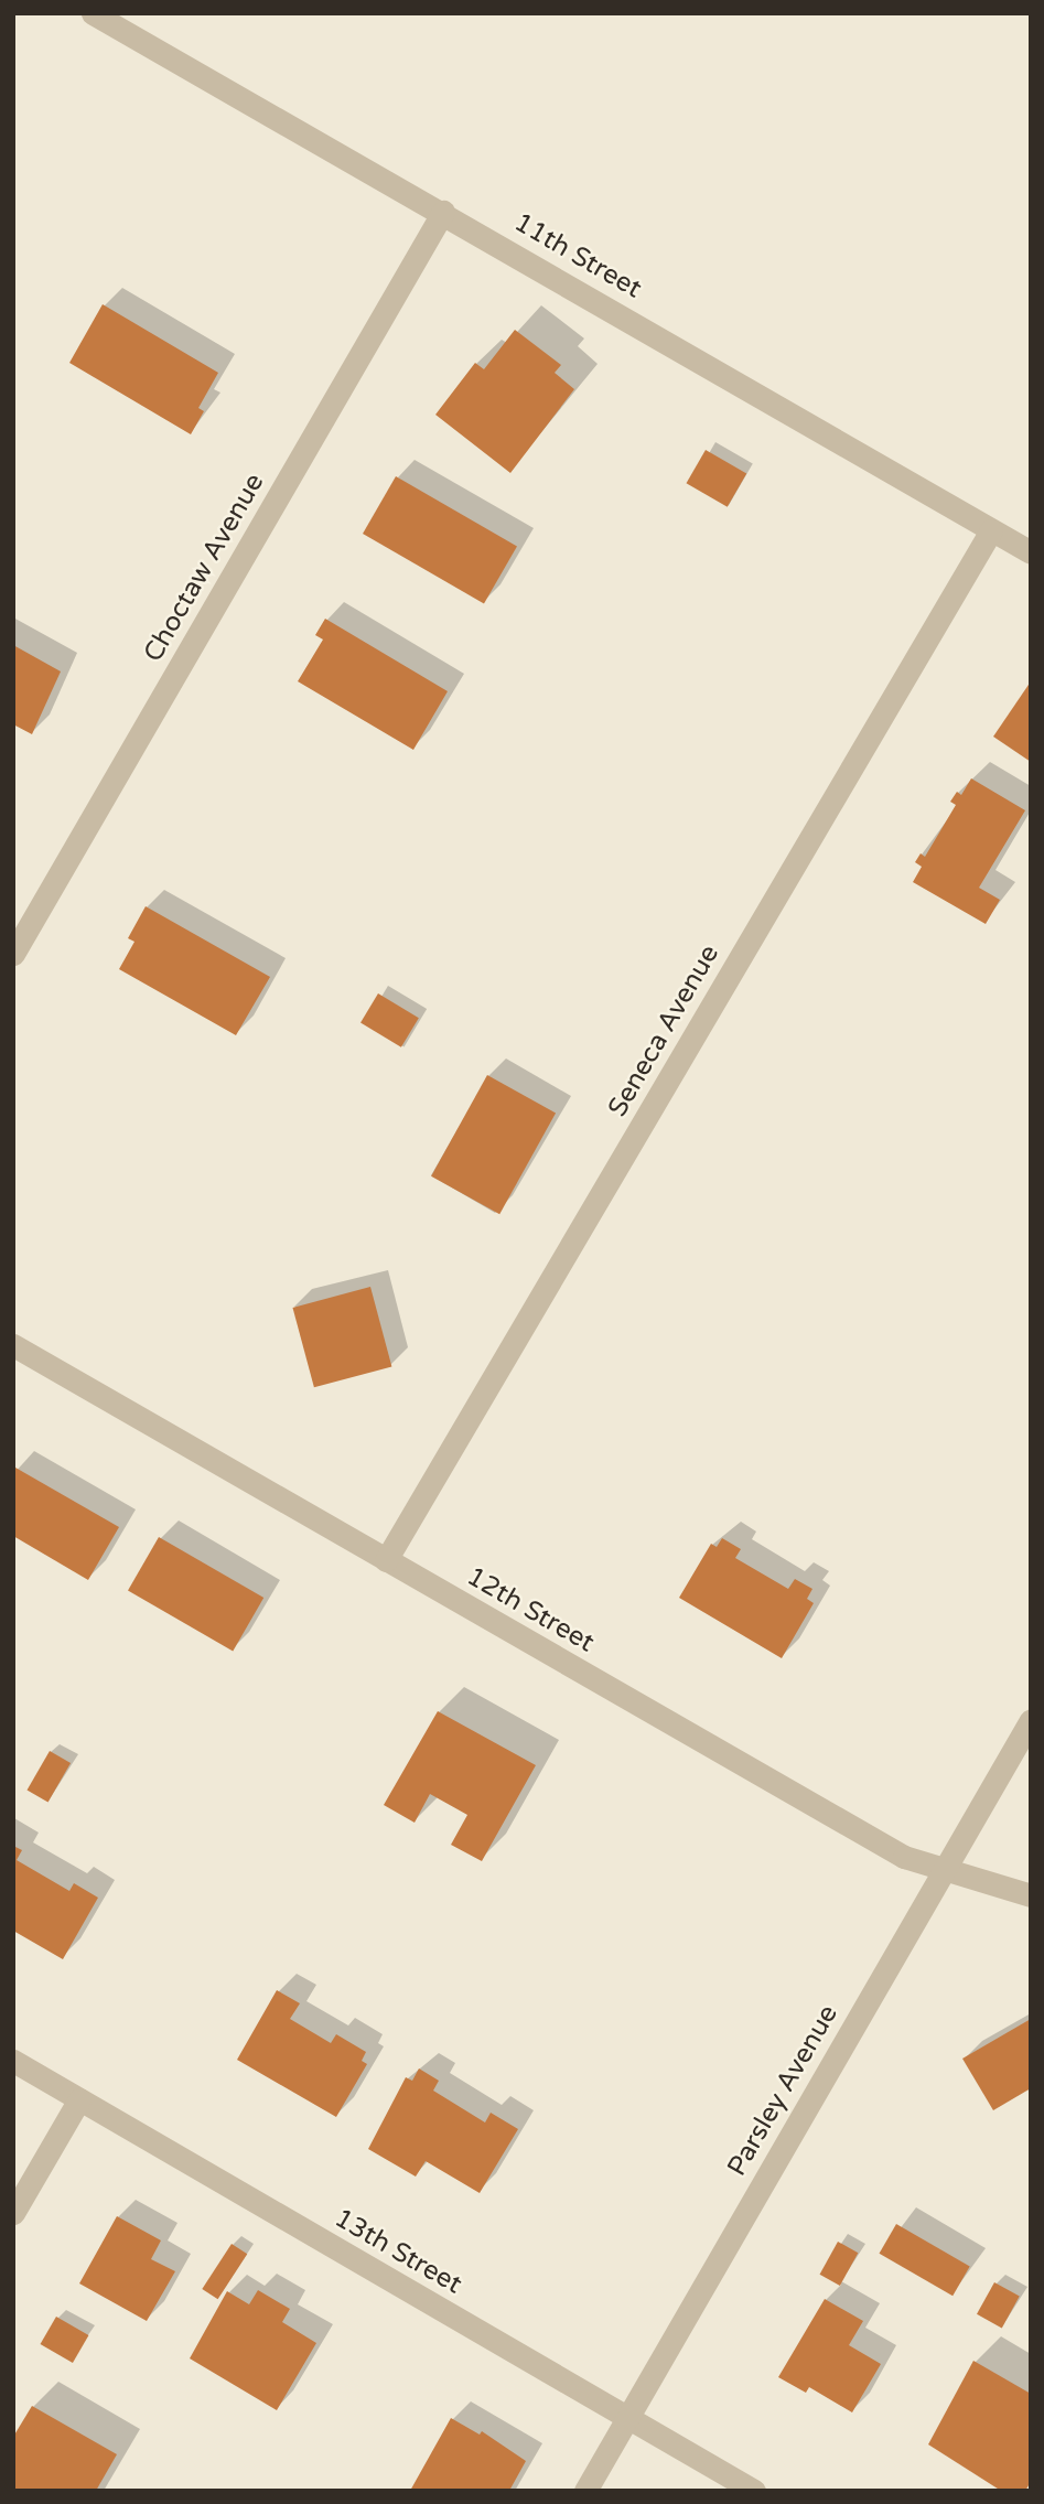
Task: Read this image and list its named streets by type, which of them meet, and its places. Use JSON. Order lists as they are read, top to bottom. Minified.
{"streets":{"street":["11th Street","Choctaw Avenue","Seneca Avenue","12th Street","Parsley Avenue","13th Street"]},"crossings":[["11th Street","Choctaw Avenue"],["11th Street","Seneca Avenue"],["Seneca Avenue","12th Street"],["12th Street","Parsley Avenue"],["Parsley Avenue","13th Street"]]}
